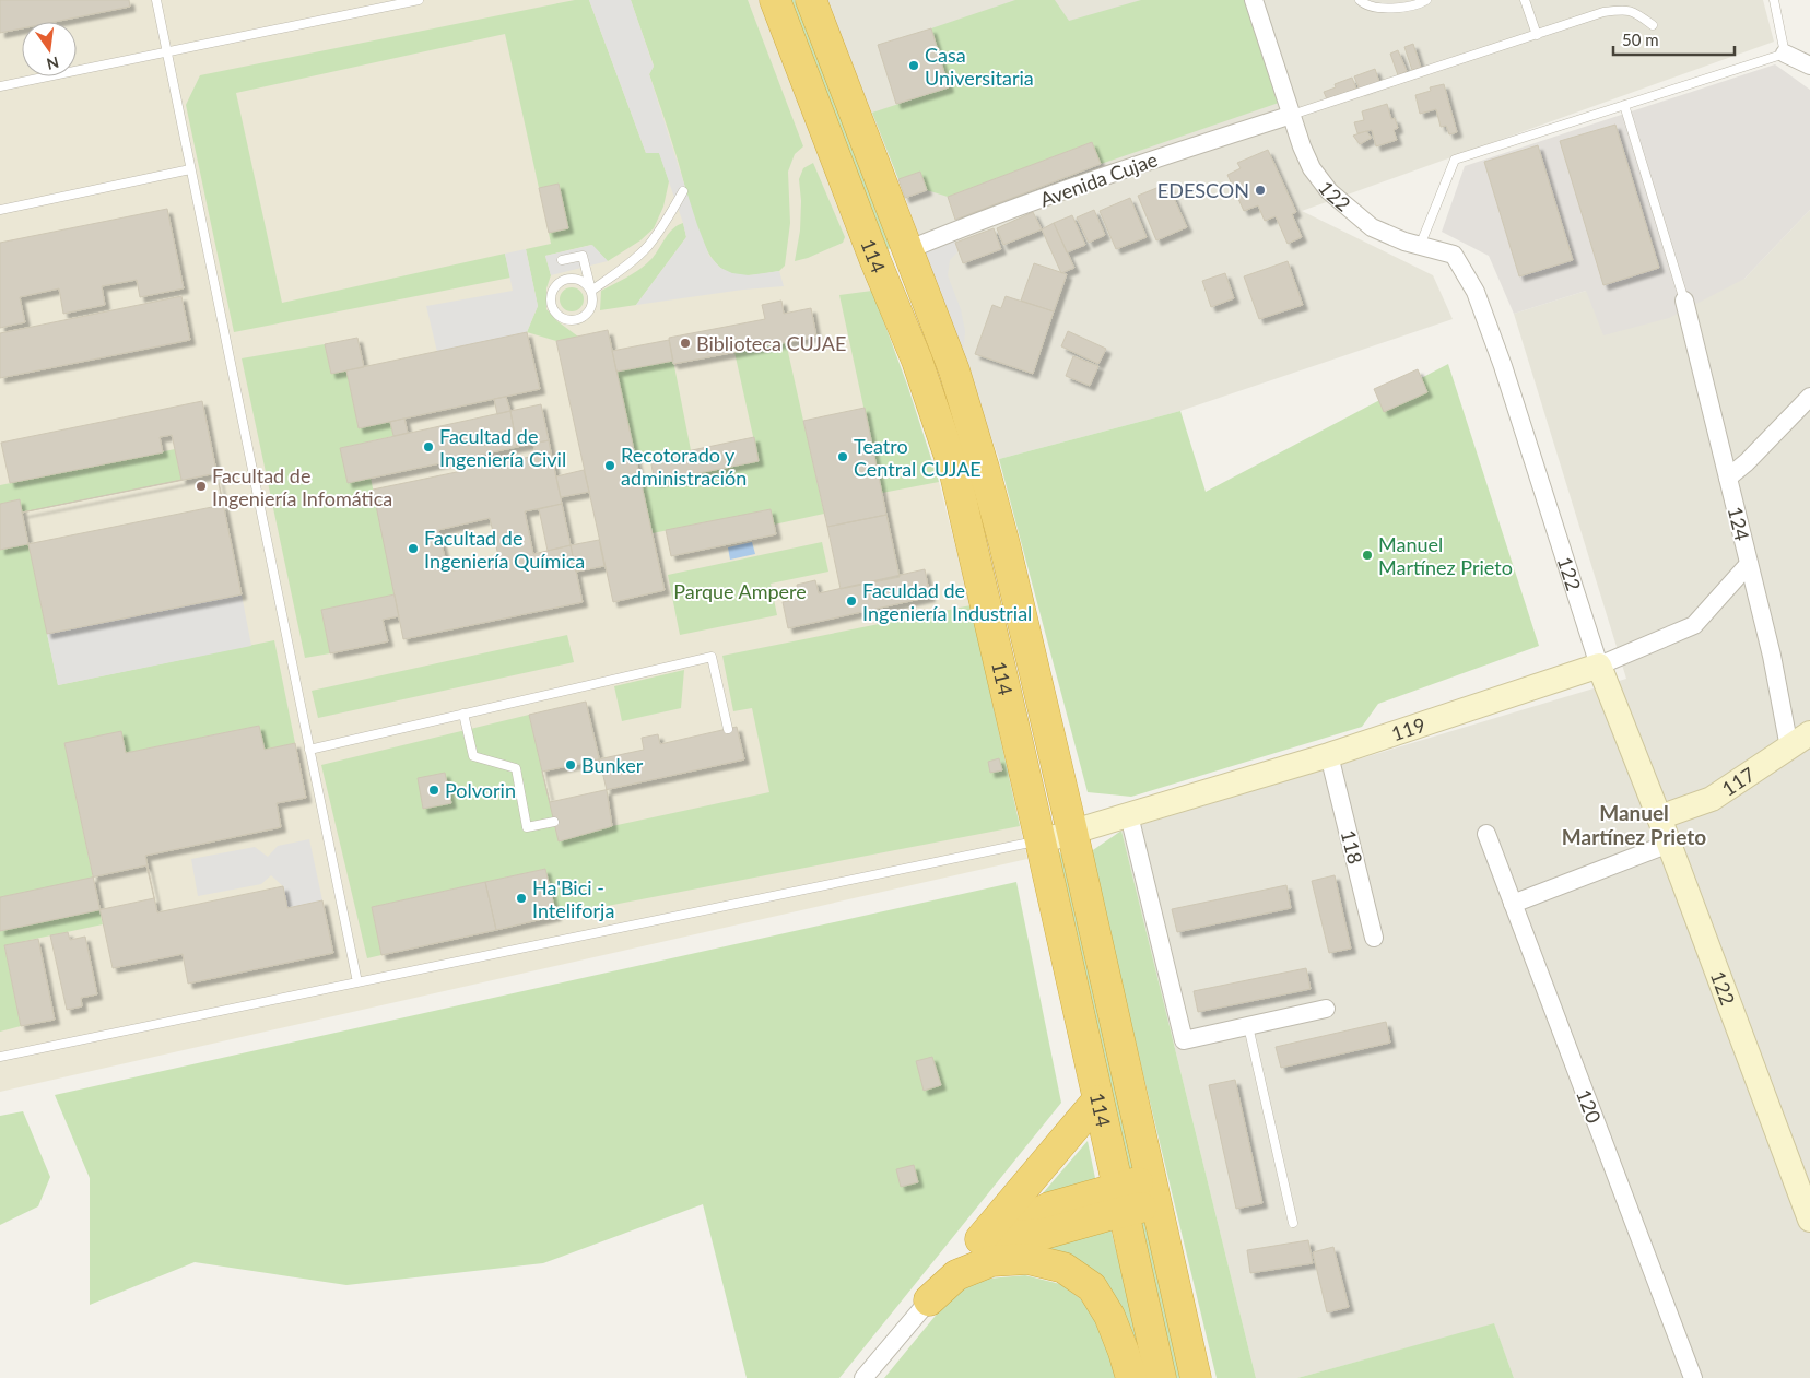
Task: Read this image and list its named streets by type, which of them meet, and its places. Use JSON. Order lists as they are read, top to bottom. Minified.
{"streets":{"highway":["114"],"street":["Avenida Cujae","122","124","119","117","118","120"]},"crossings":[["Avenida Cujae","122"],["Avenida Cujae","114"],["122","119"],["122","117"],["114","119"],["124","119"],["124","117"],["119","118"]],"districts":["Manuel Martínez Prieto"],"parks":["Parque Ampere"],"places":["Casa Universitaria","EDESCON","Biblioteca CUJAE","Facultad de Ingeniería Civil","Teatro Central CUJAE","Recotorado y administración","Facultad de Ingeniería Infomática","Facultad de Ingeniería Química","Manuel Martínez Prieto","Faculdad de Ingeniería Industrial","Bunker","Polvorin","Ha'Bici - Inteliforja"],"scale_bar":"50 m","north":"bottom"}
